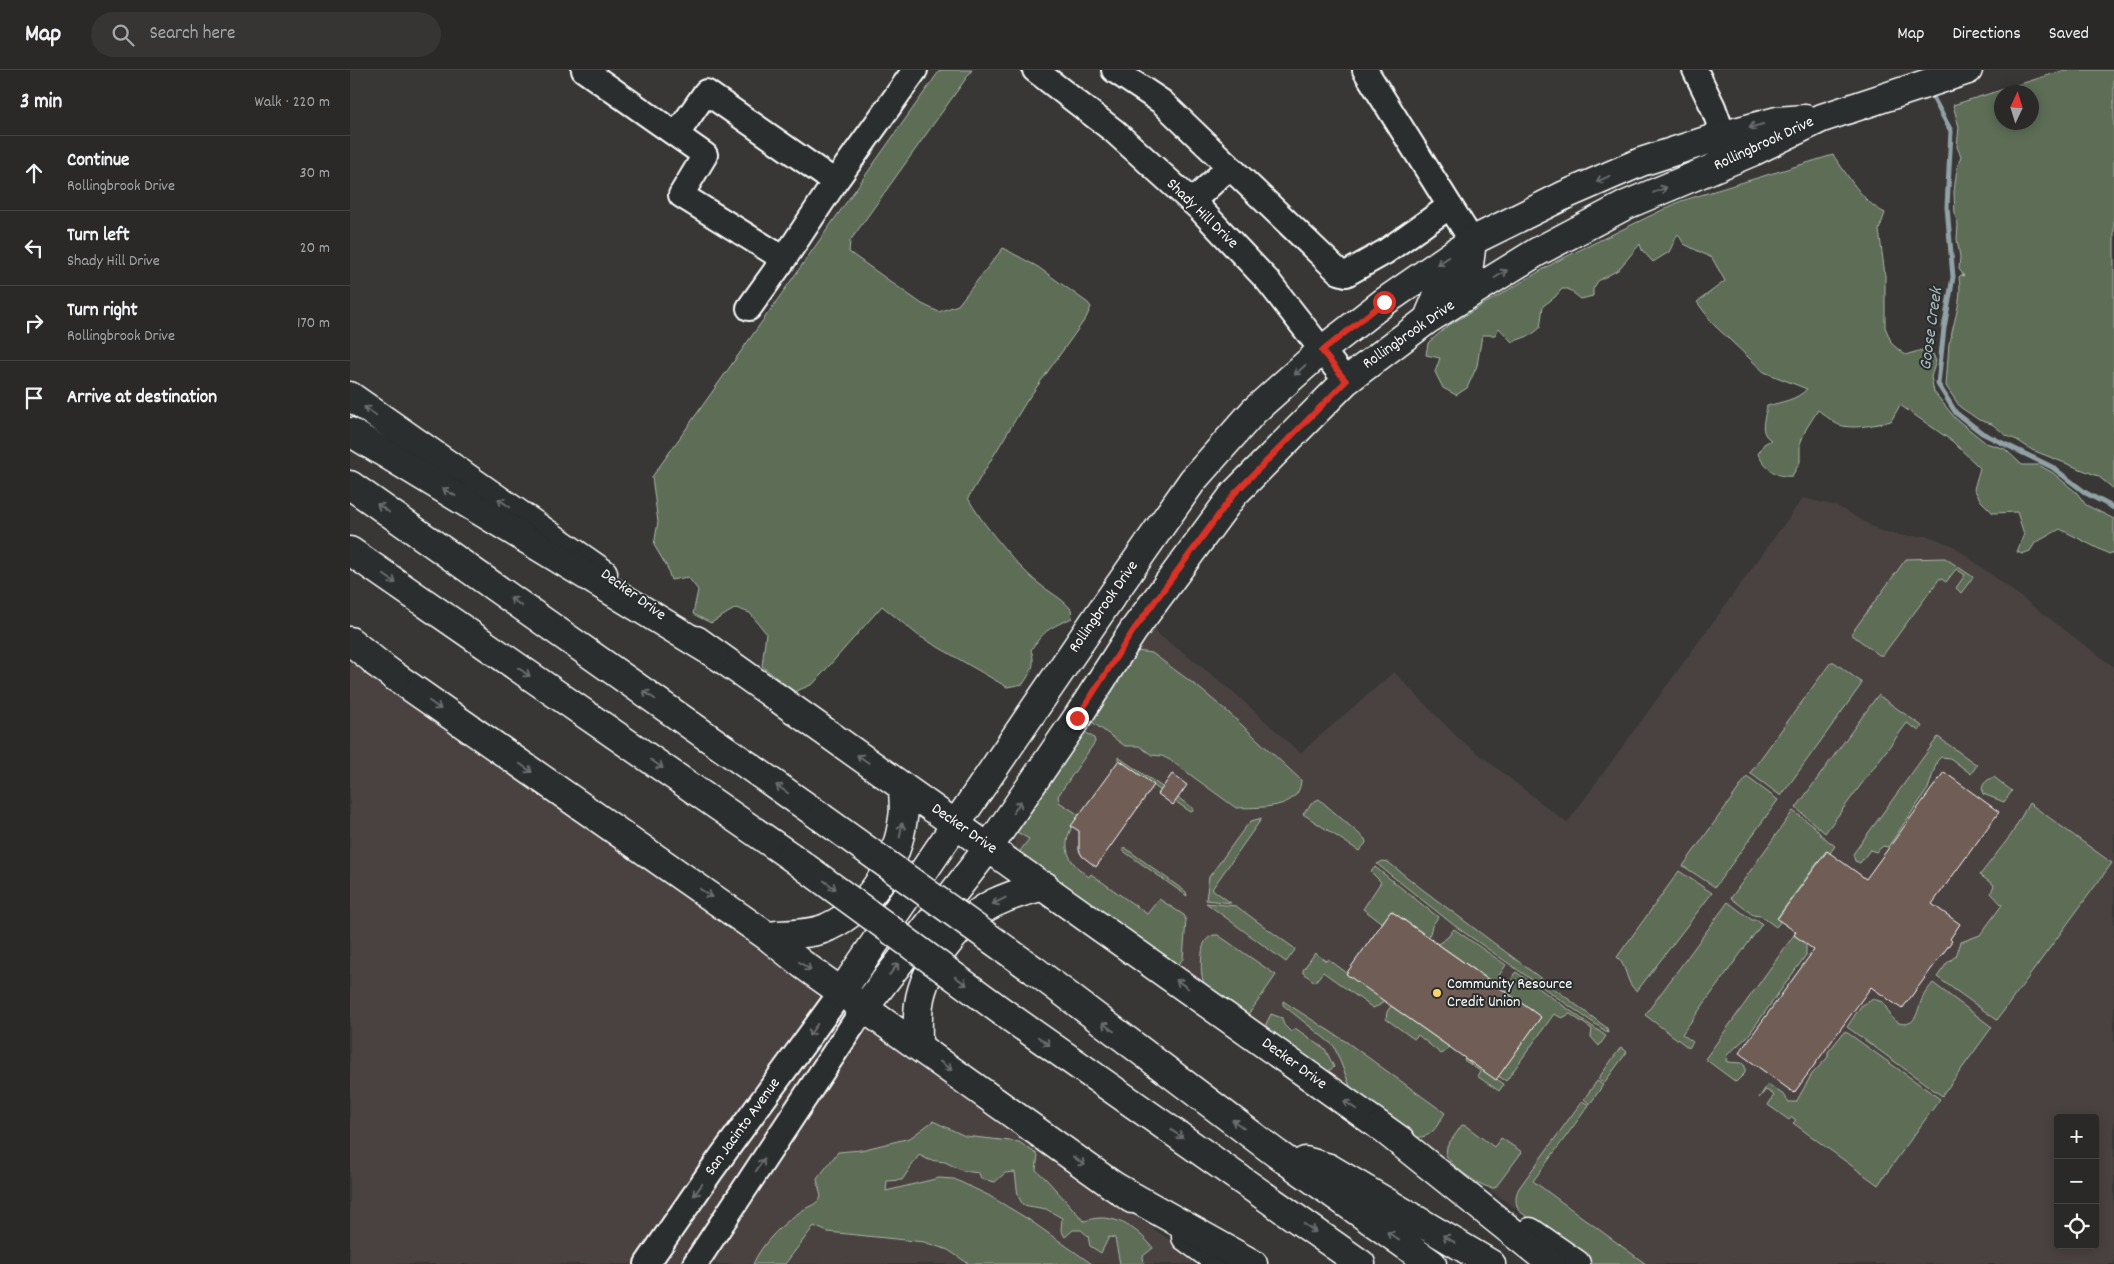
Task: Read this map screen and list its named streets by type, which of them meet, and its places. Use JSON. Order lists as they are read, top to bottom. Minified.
{"streets":{"main road":["Rollingbrook Drive","Decker Drive"],"street":["Shady Hill Drive","San Jacinto Avenue"]},"crossings":[["Rollingbrook Drive","Shady Hill Drive"],["Rollingbrook Drive","Decker Drive"],["Rollingbrook Drive","San Jacinto Avenue"]],"water":["Goose Creek"],"places":["Community Resource Credit Union"],"north":"top","page":{"header":"Map","search":"Search here","nav":["Map","Directions","Saved"],"heading":["3 min","Walk · 220 m"],"list":[["Continue","Rollingbrook Drive","30 m"],["Turn left","Shady Hill Drive","20 m"],["Turn right","Rollingbrook Drive","170 m"],"Arrive at destination"],"map_buttons":["+","−"]}}
